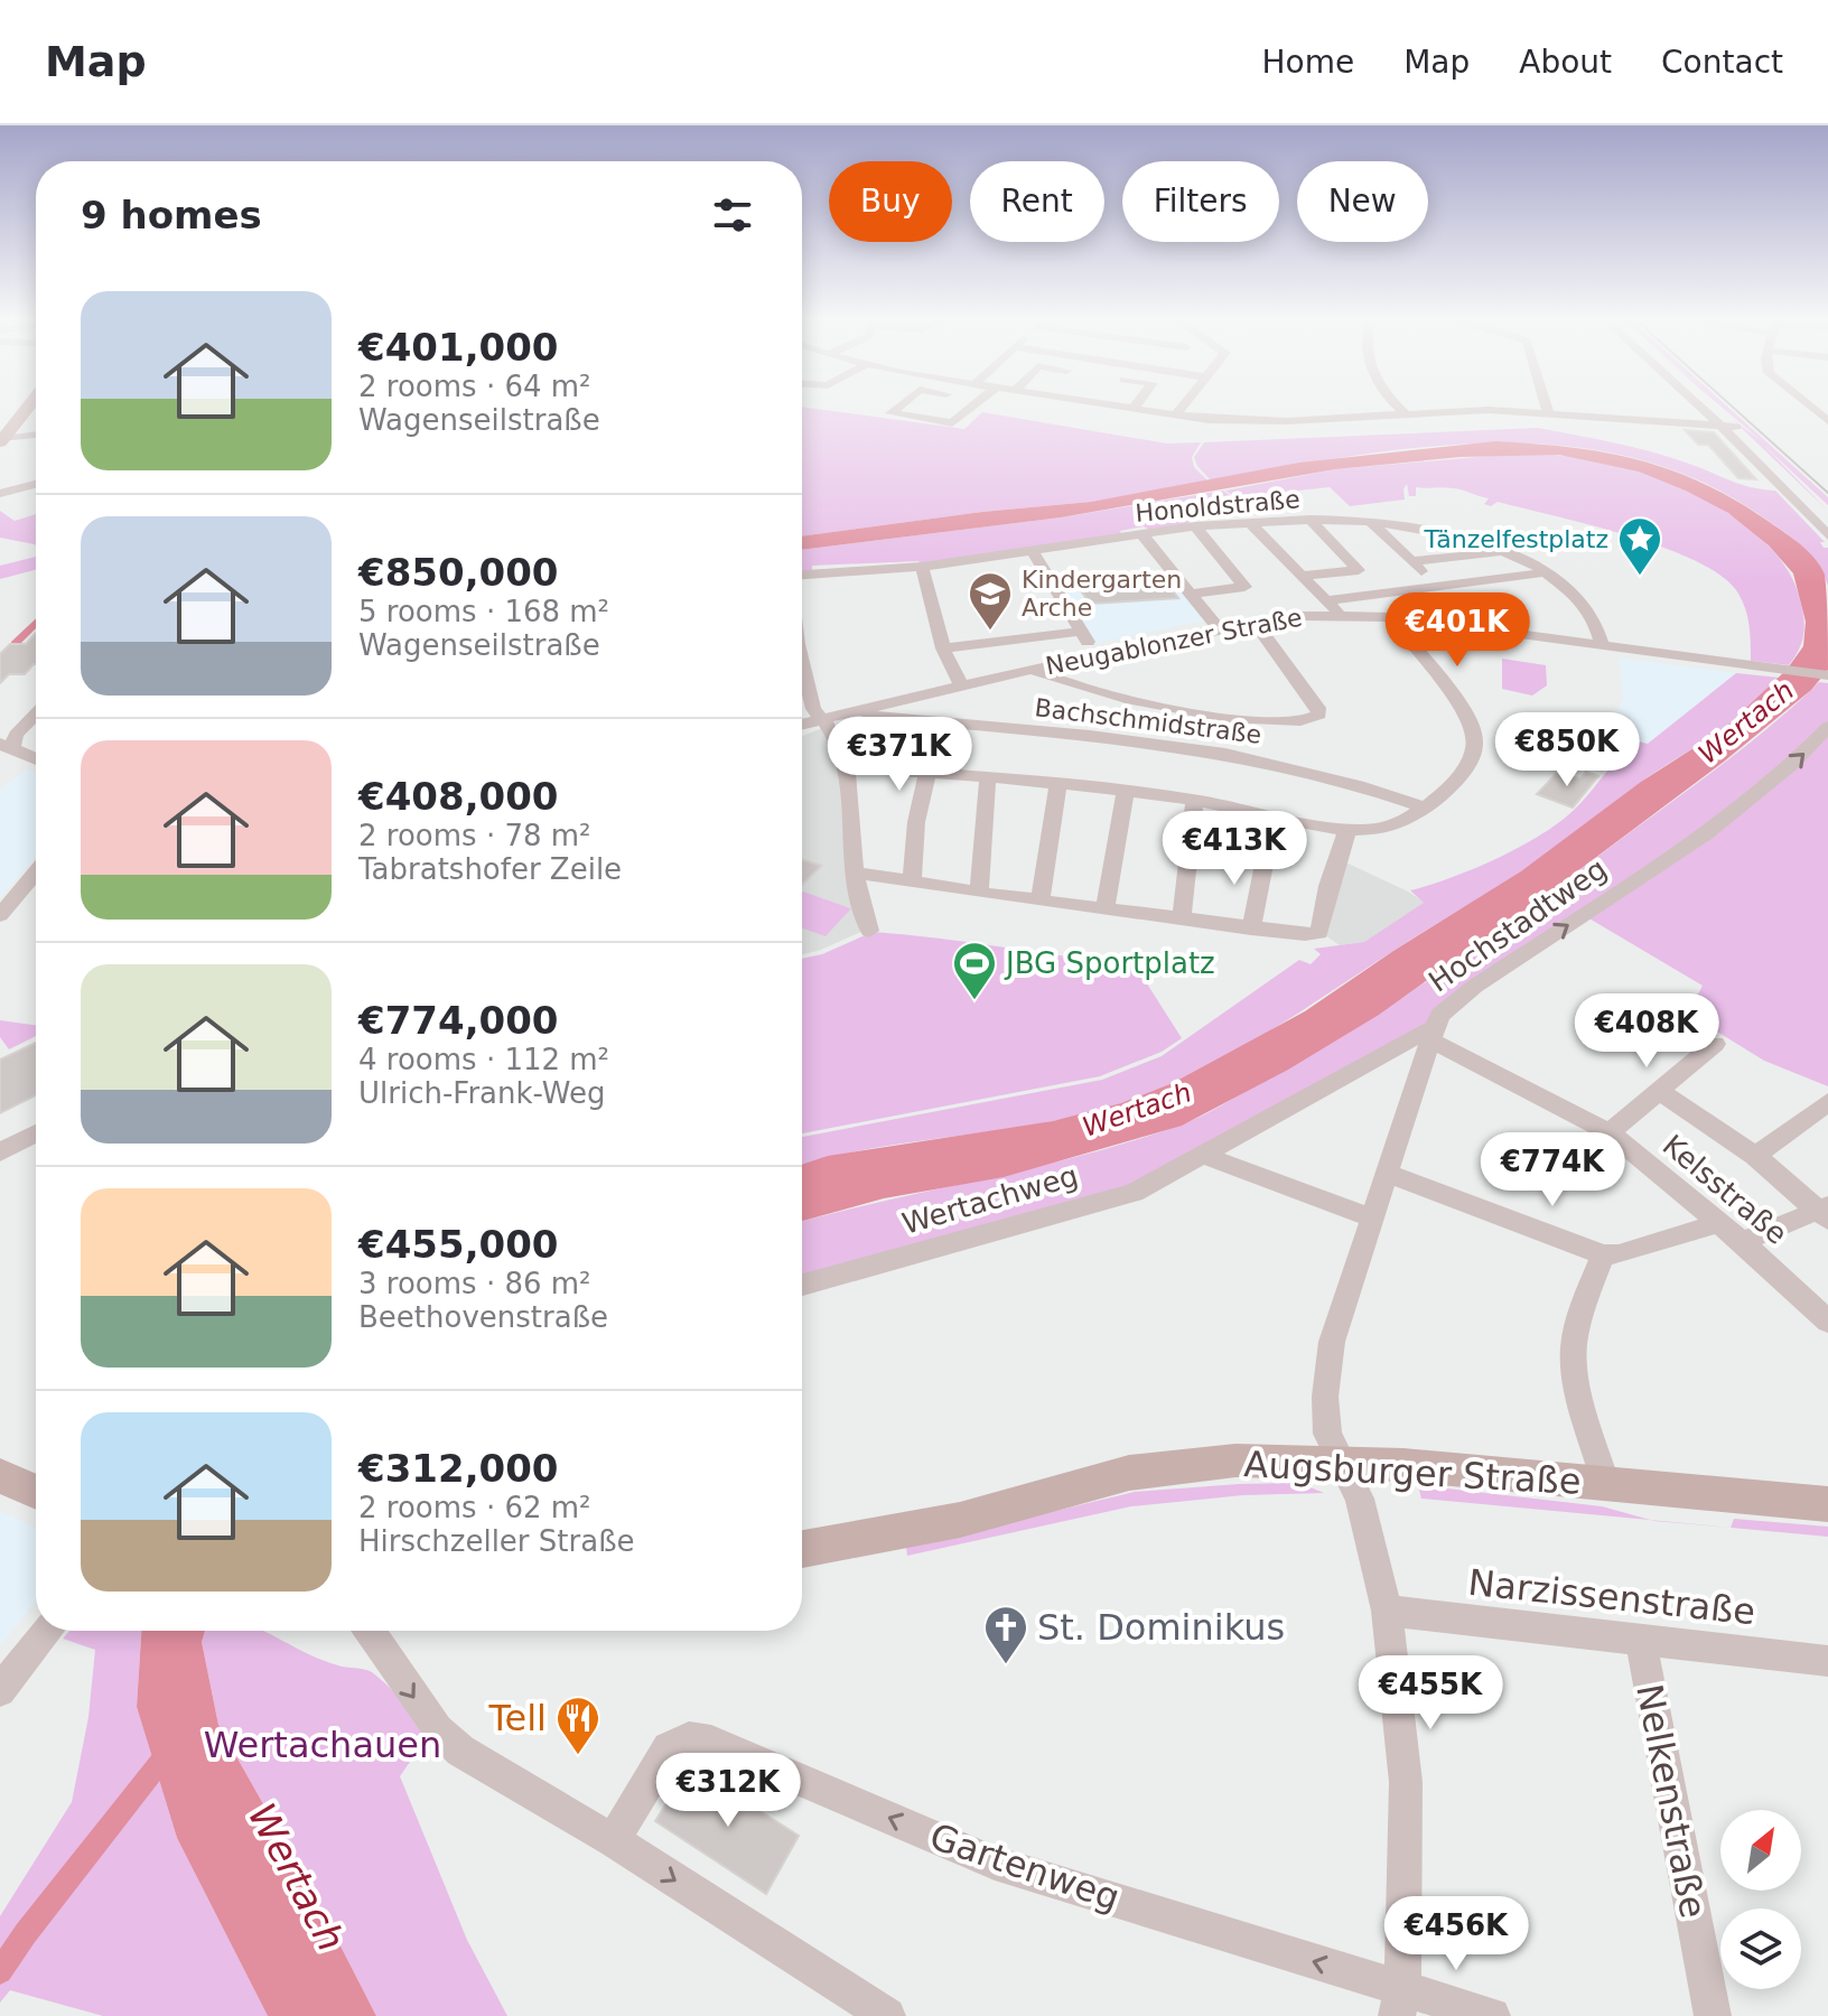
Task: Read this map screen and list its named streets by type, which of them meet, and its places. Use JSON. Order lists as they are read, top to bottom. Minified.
{"streets":{"main road":["Augsburger Straße"],"street":["Honoldstraße","Neugablonzer Straße","Bachschmidstraße","Hochstadtweg","Kelsstraße","Wertachweg","Narzissenstraße","Nelkenstraße","Gartenweg"]},"crossings":[["Honoldstraße","Neugablonzer Straße"],["Neugablonzer Straße","Bachschmidstraße"],["Hochstadtweg","Kelsstraße"],["Hochstadtweg","Wertachweg"],["Hochstadtweg","Augsburger Straße"],["Hochstadtweg","Narzissenstraße"],["Hochstadtweg","Gartenweg"],["Kelsstraße","Wertachweg"],["Narzissenstraße","Nelkenstraße"]],"one_way":["Gartenweg"],"water":["Wertach"],"parks":["Wertachauen"],"places":{"place":["Tänzelfestplatz"],"school or university":["Kindergarten Arche"],"sports":["JBG Sportplatz"],"church":["St. Dominikus"],"restaurant":["Tell"]},"north":"top right","page":{"header":"Map","nav":["Home","Map","About","Contact"],"chip":["Buy","Rent","Filters","New"],"heading":"9 homes","list":[{"name":"€401,000","note":"2 rooms · 64 m² · Wagenseilstraße"},{"name":"€850,000","note":"5 rooms · 168 m² · Wagenseilstraße"},{"name":"€408,000","note":"2 rooms · 78 m² · Tabratshofer Zeile"},{"name":"€774,000","note":"4 rooms · 112 m² · Ulrich-Frank-Weg"},{"name":"€455,000","note":"3 rooms · 86 m² · Beethovenstraße"},{"name":"€312,000","note":"2 rooms · 62 m² · Hirschzeller Straße"}],"price":["€401K","€850K","€371K","€413K","€408K","€774K","€455K","€312K","€456K"]}}
